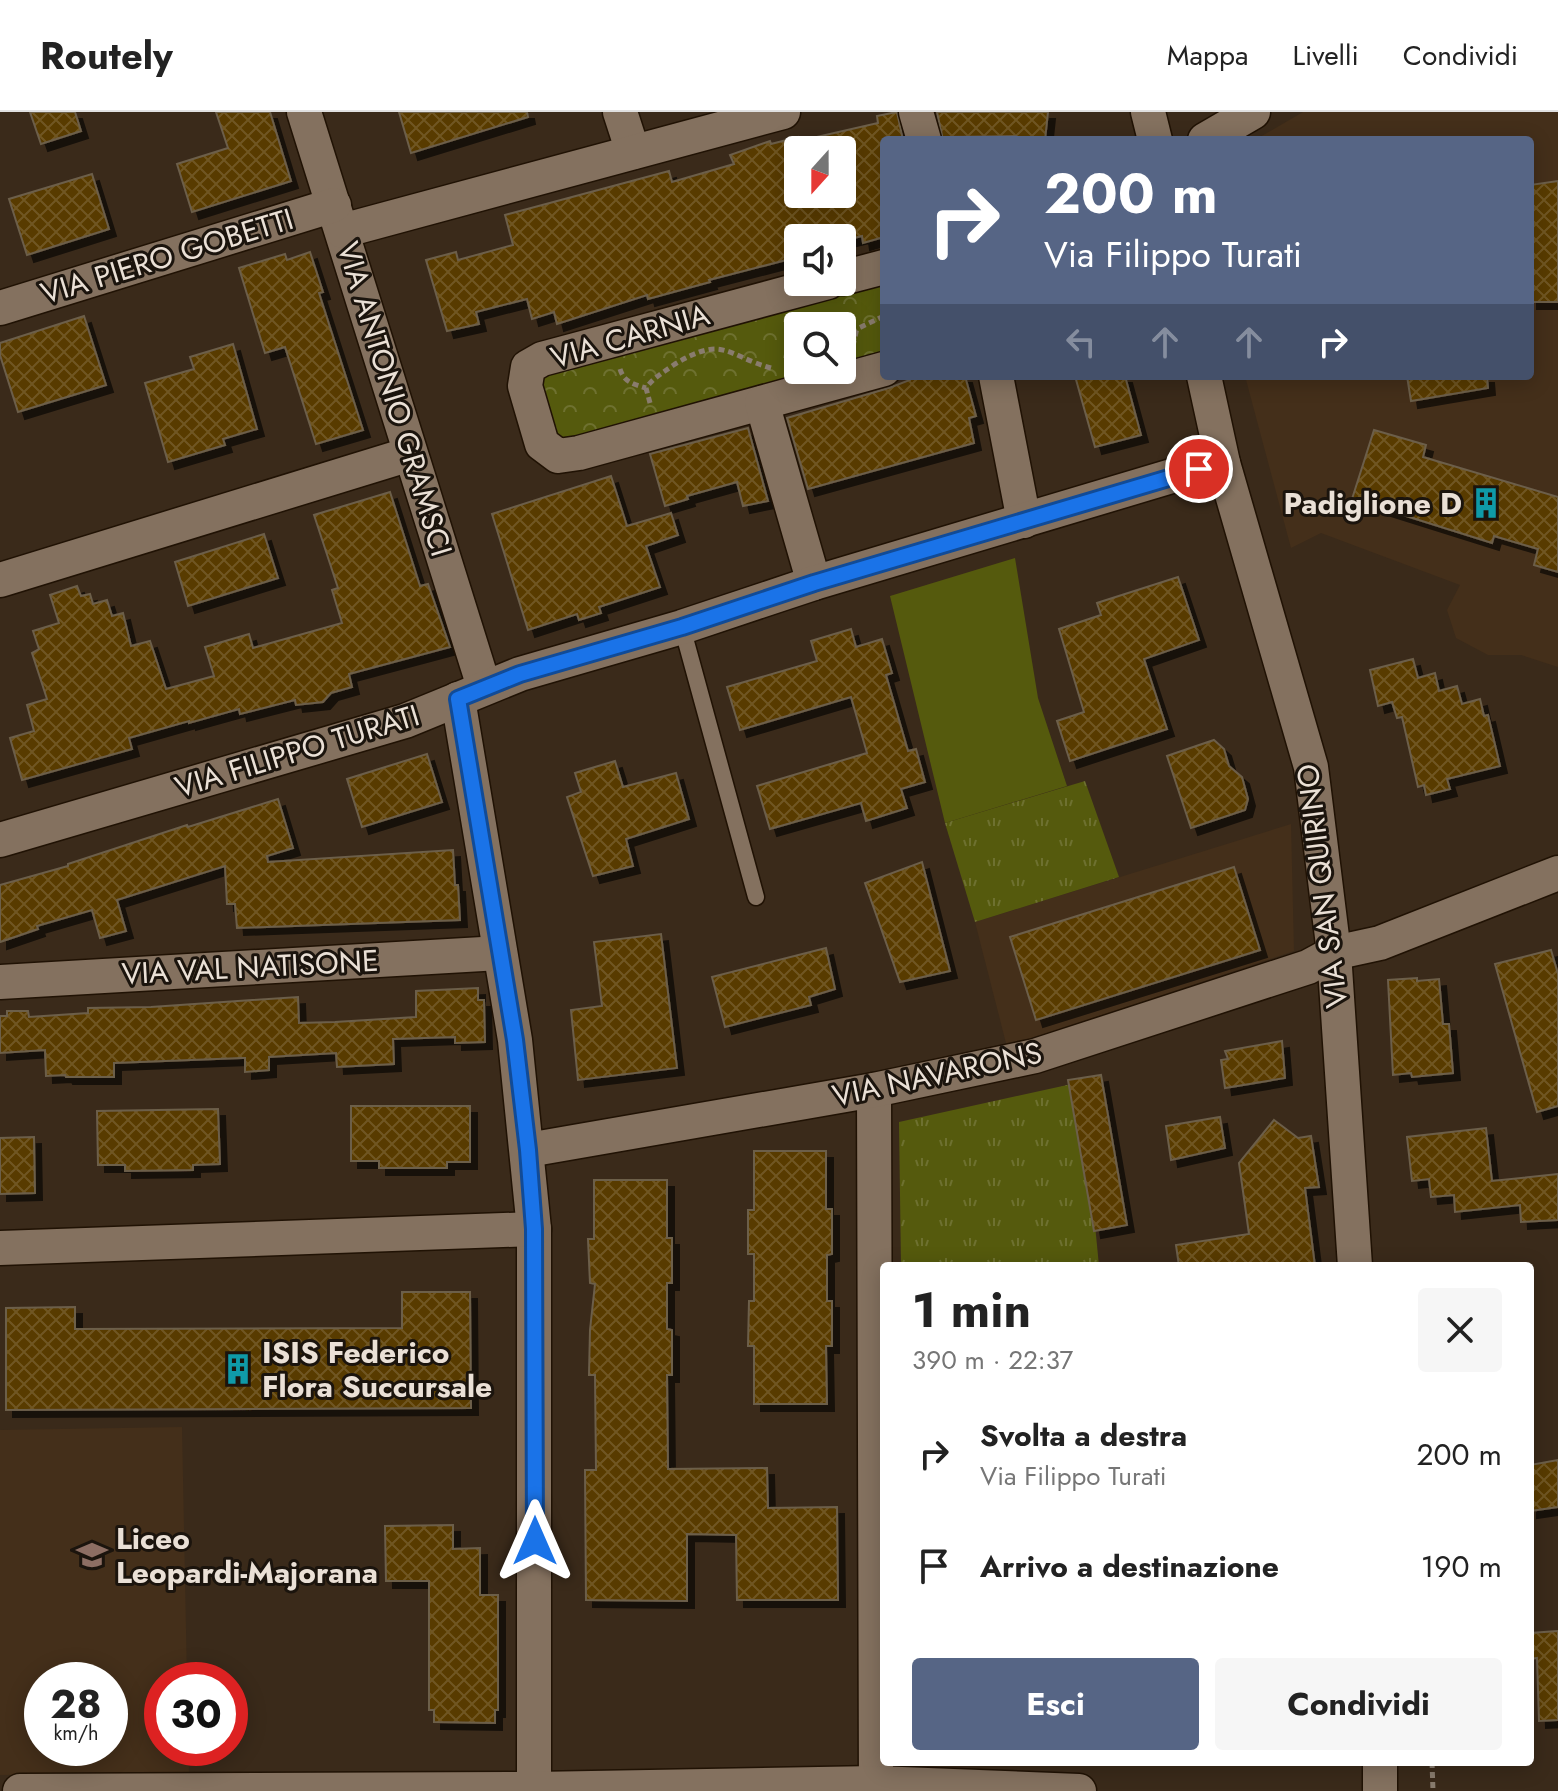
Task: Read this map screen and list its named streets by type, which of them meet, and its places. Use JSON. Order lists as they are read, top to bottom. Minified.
{"streets":{"street":["VIA PIERO GOBETTI","VIA CARNIA","VIA ANTONIO GRAMSCI","VIA FILIPPO TURATI","VIA SAN QUIRINO","VIA VAL NATISONE","VIA NAVARONS"]},"crossings":[["VIA PIERO GOBETTI","VIA ANTONIO GRAMSCI"],["VIA ANTONIO GRAMSCI","VIA FILIPPO TURATI"],["VIA ANTONIO GRAMSCI","VIA VAL NATISONE"],["VIA ANTONIO GRAMSCI","VIA NAVARONS"],["VIA FILIPPO TURATI","VIA SAN QUIRINO"],["VIA SAN QUIRINO","VIA NAVARONS"]],"places":{"building":["Padiglione D","ISIS Federico Flora Succursale"],"school or university":["Liceo Leopardi-Majorana"]},"north":"bottom","page":{"header":"Routely","nav":["Mappa","Livelli","Condividi"],"turn":["200 m","Via Filippo Turati"],"heading":["1 min","390 m · 22:37"],"list":[{"name":"Svolta a destra","note":"Via Filippo Turati","value":"200 m"},{"name":"Arrivo a destinazione","value":"190 m"}],"buttons":["Esci","Condividi"],"speed":"28 km/h","limit":"30"}}
